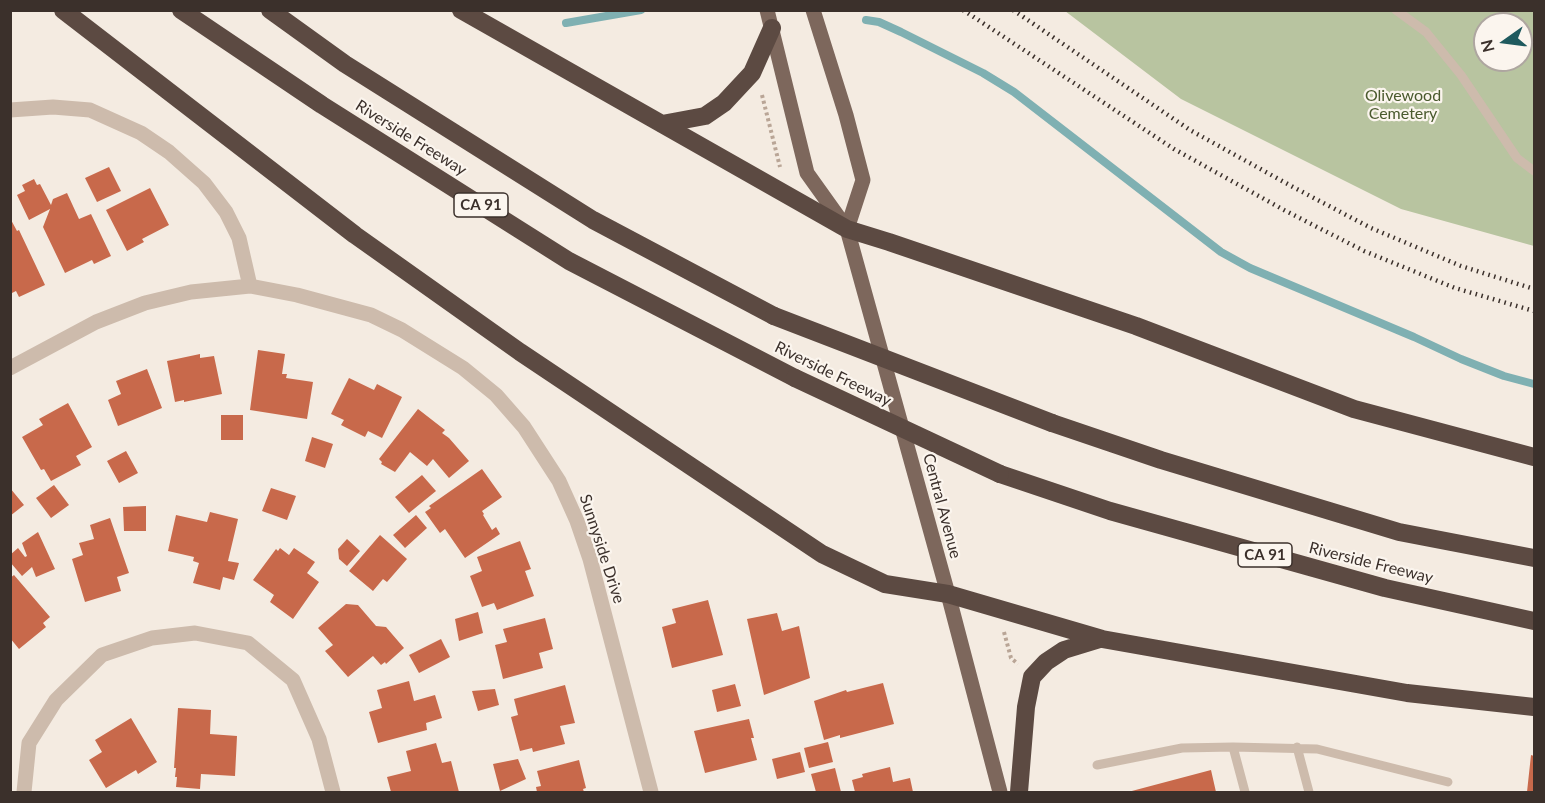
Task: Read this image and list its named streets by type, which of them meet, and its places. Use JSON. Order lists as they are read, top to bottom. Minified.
{"streets":{"highway":["Riverside Freeway","CA 91"],"main road":["Central Avenue"],"street":["Sunnyside Drive"]},"parks":["Olivewood Cemetery"],"north":"left"}
